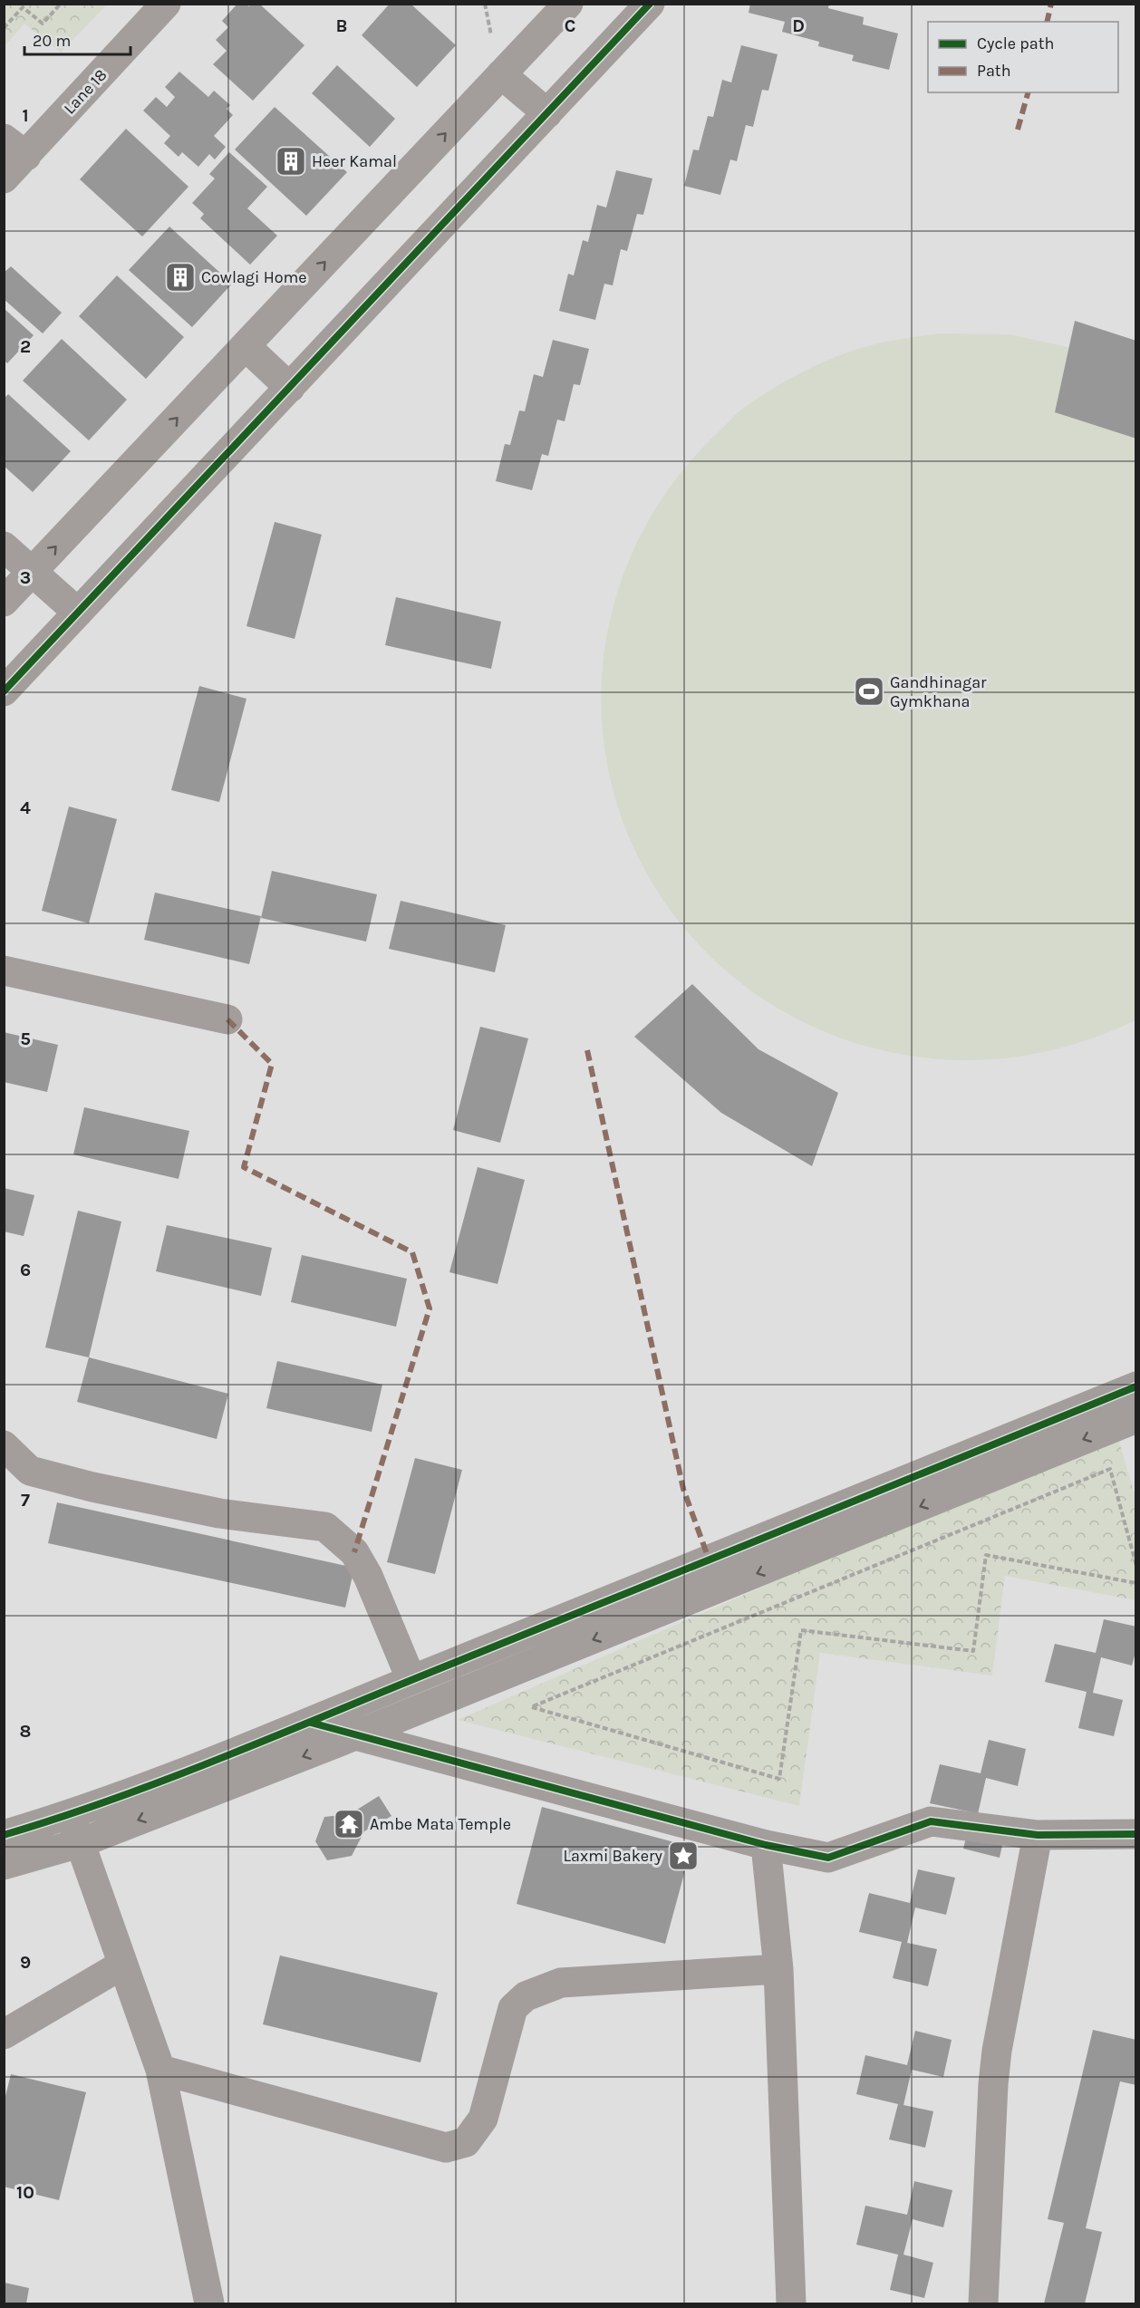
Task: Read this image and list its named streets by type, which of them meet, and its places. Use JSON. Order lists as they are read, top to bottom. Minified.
{"streets":{"street":["Lane 18"]},"places":{"building":["Heer Kamal","Cowlagi Home"],"sports":["Gandhinagar Gymkhana"],"temple":["Ambe Mata Temple"],"place":["Laxmi Bakery"]},"legend":["Cycle path","Path"],"scale_bar":"20 m","grid":{"columns":["B","C","D"],"rows":["1","2","3","4","5","6","7","8","9","10"]}}
